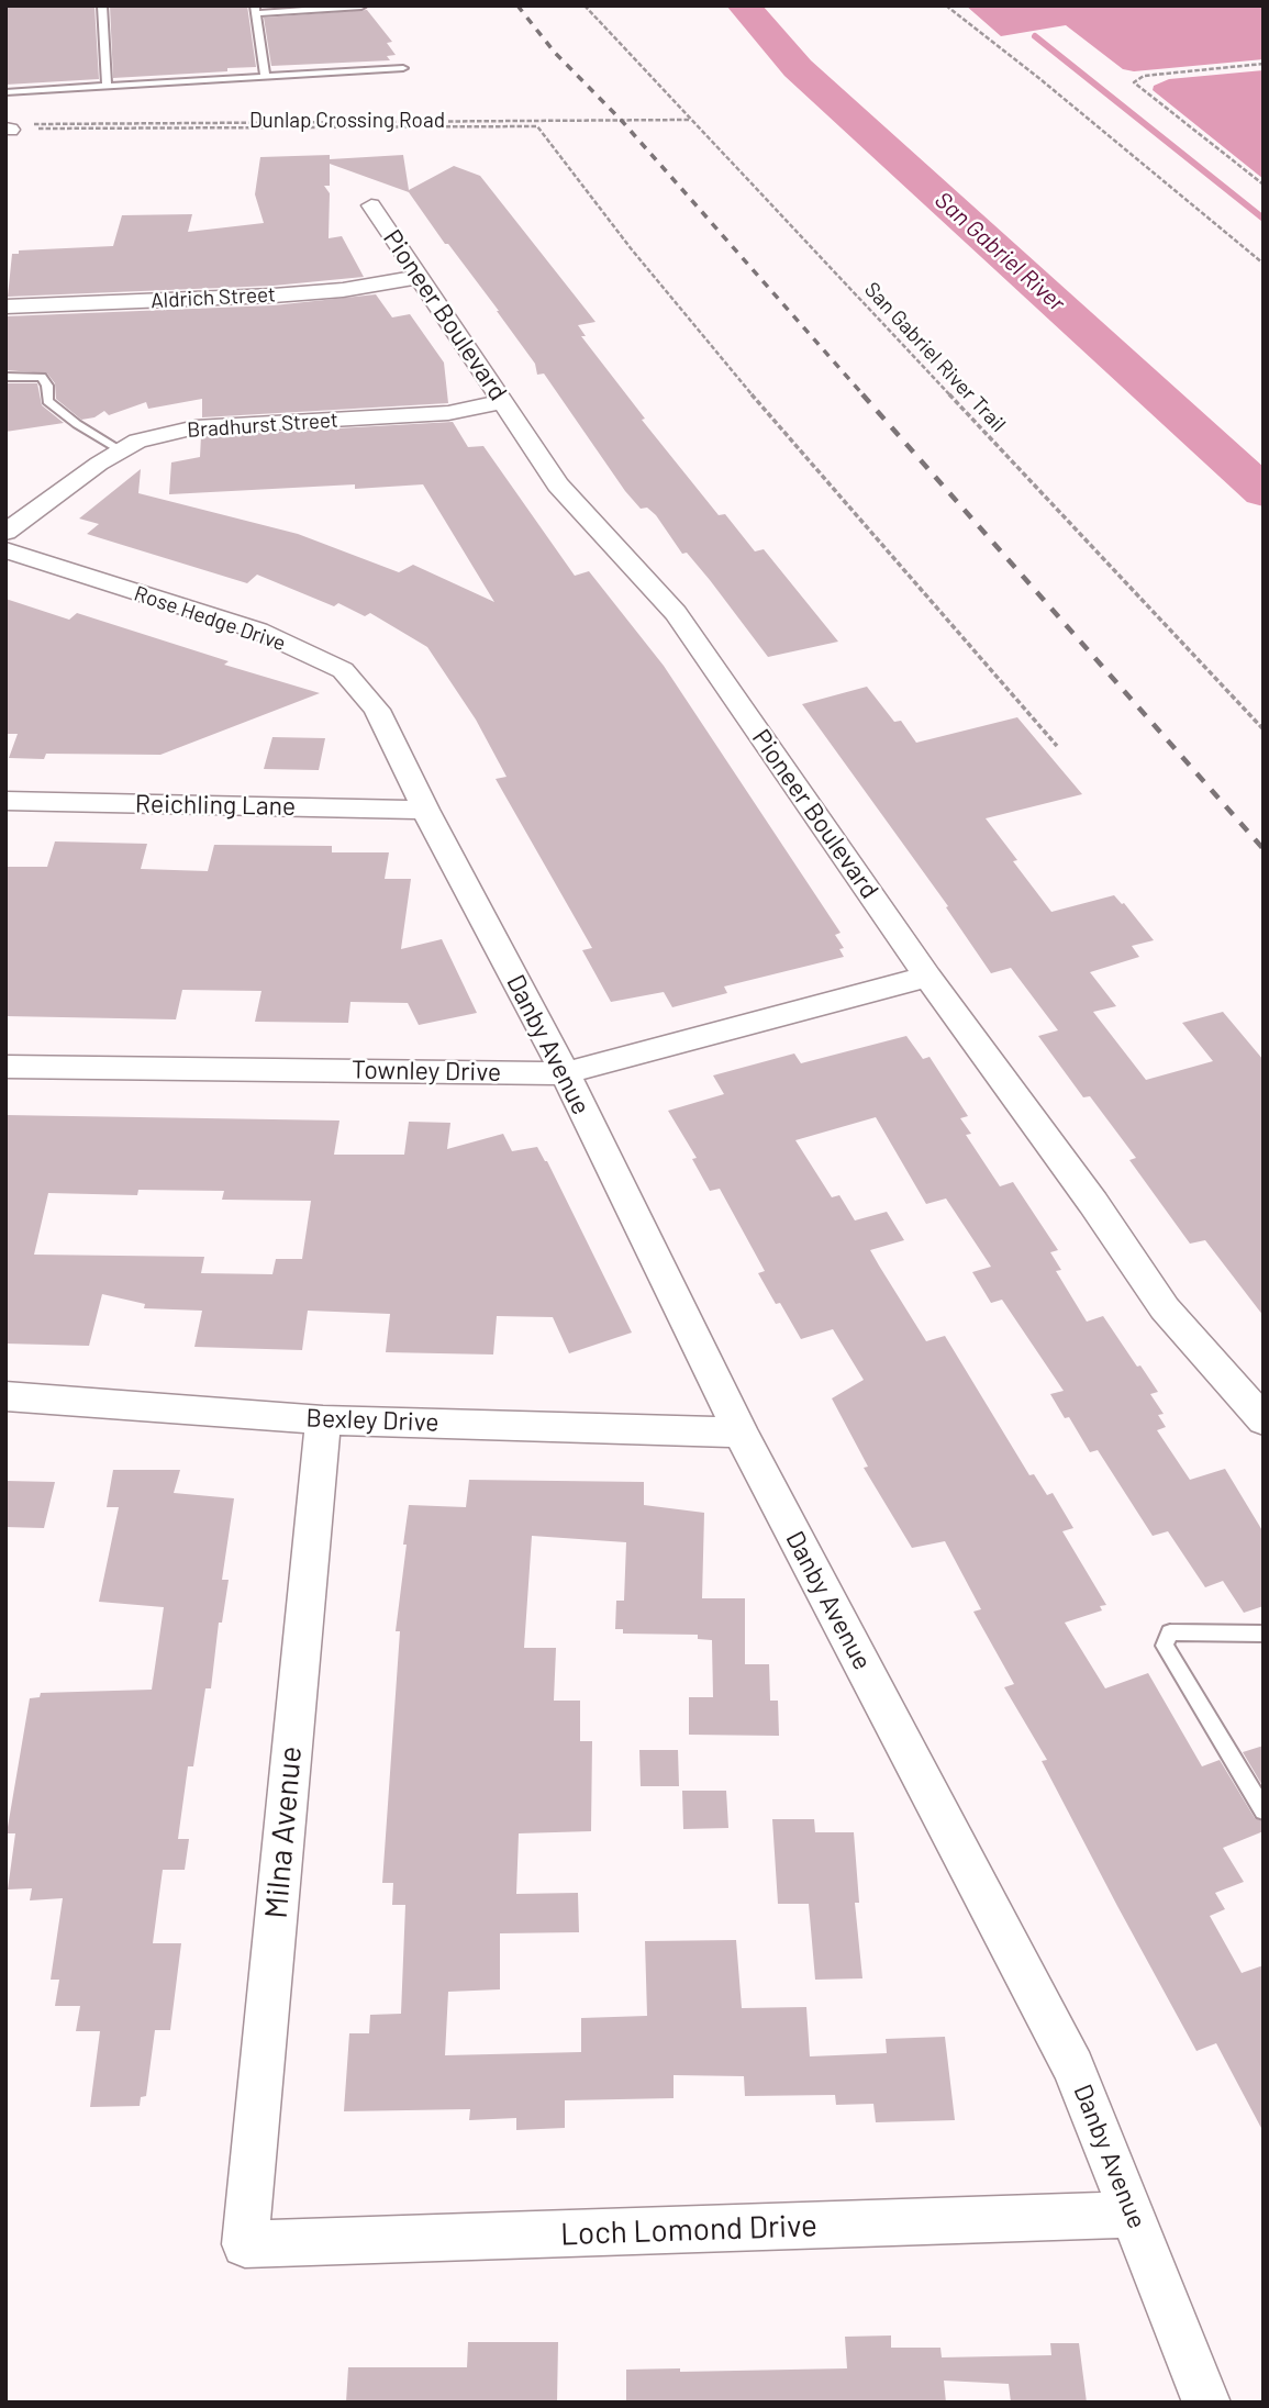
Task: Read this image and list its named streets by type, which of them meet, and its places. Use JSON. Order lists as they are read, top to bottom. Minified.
{"streets":{"street":["Aldrich Street","Pioneer Boulevard","Bradhurst Street","Rose Hedge Drive","Reichling Lane","Danby Avenue","Townley Drive","Bexley Drive","Milna Avenue","Loch Lomond Drive"],"path":["Dunlap Crossing Road","San Gabriel River Trail"]},"crossings":[["Dunlap Crossing Road","San Gabriel River Trail"],["Aldrich Street","Pioneer Boulevard"],["Pioneer Boulevard","Bradhurst Street"],["Pioneer Boulevard","Townley Drive"],["Rose Hedge Drive","Reichling Lane"],["Rose Hedge Drive","Danby Avenue"],["Reichling Lane","Danby Avenue"],["Danby Avenue","Townley Drive"],["Danby Avenue","Bexley Drive"],["Danby Avenue","Loch Lomond Drive"],["Bexley Drive","Milna Avenue"],["Milna Avenue","Loch Lomond Drive"]],"water":["San Gabriel River"]}
